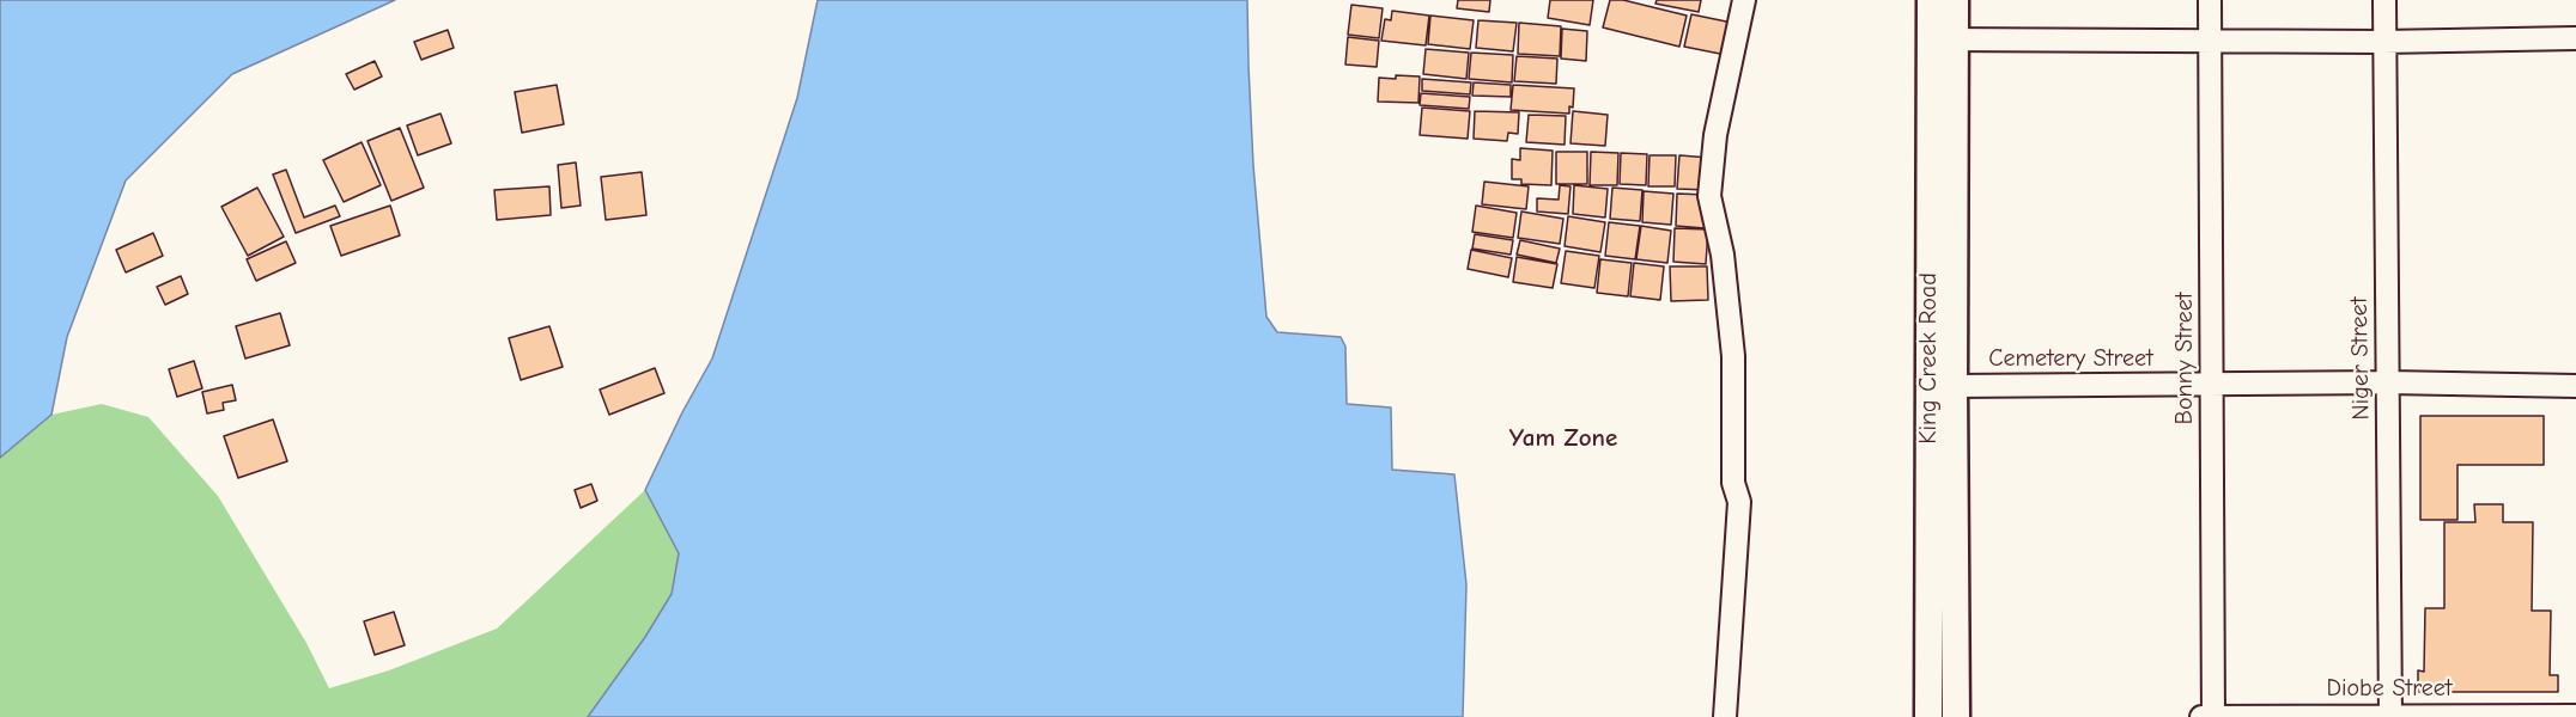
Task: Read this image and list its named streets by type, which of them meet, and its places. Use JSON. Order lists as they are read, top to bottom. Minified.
{"streets":{"street":["King Creek Road","Cemetery Street","Bonny Street","Niger Street","Diobe Street"]},"crossings":[["King Creek Road","Cemetery Street"],["Cemetery Street","Bonny Street"],["Cemetery Street","Niger Street"],["Bonny Street","Diobe Street"],["Niger Street","Diobe Street"]],"districts":["Yam Zone"]}
